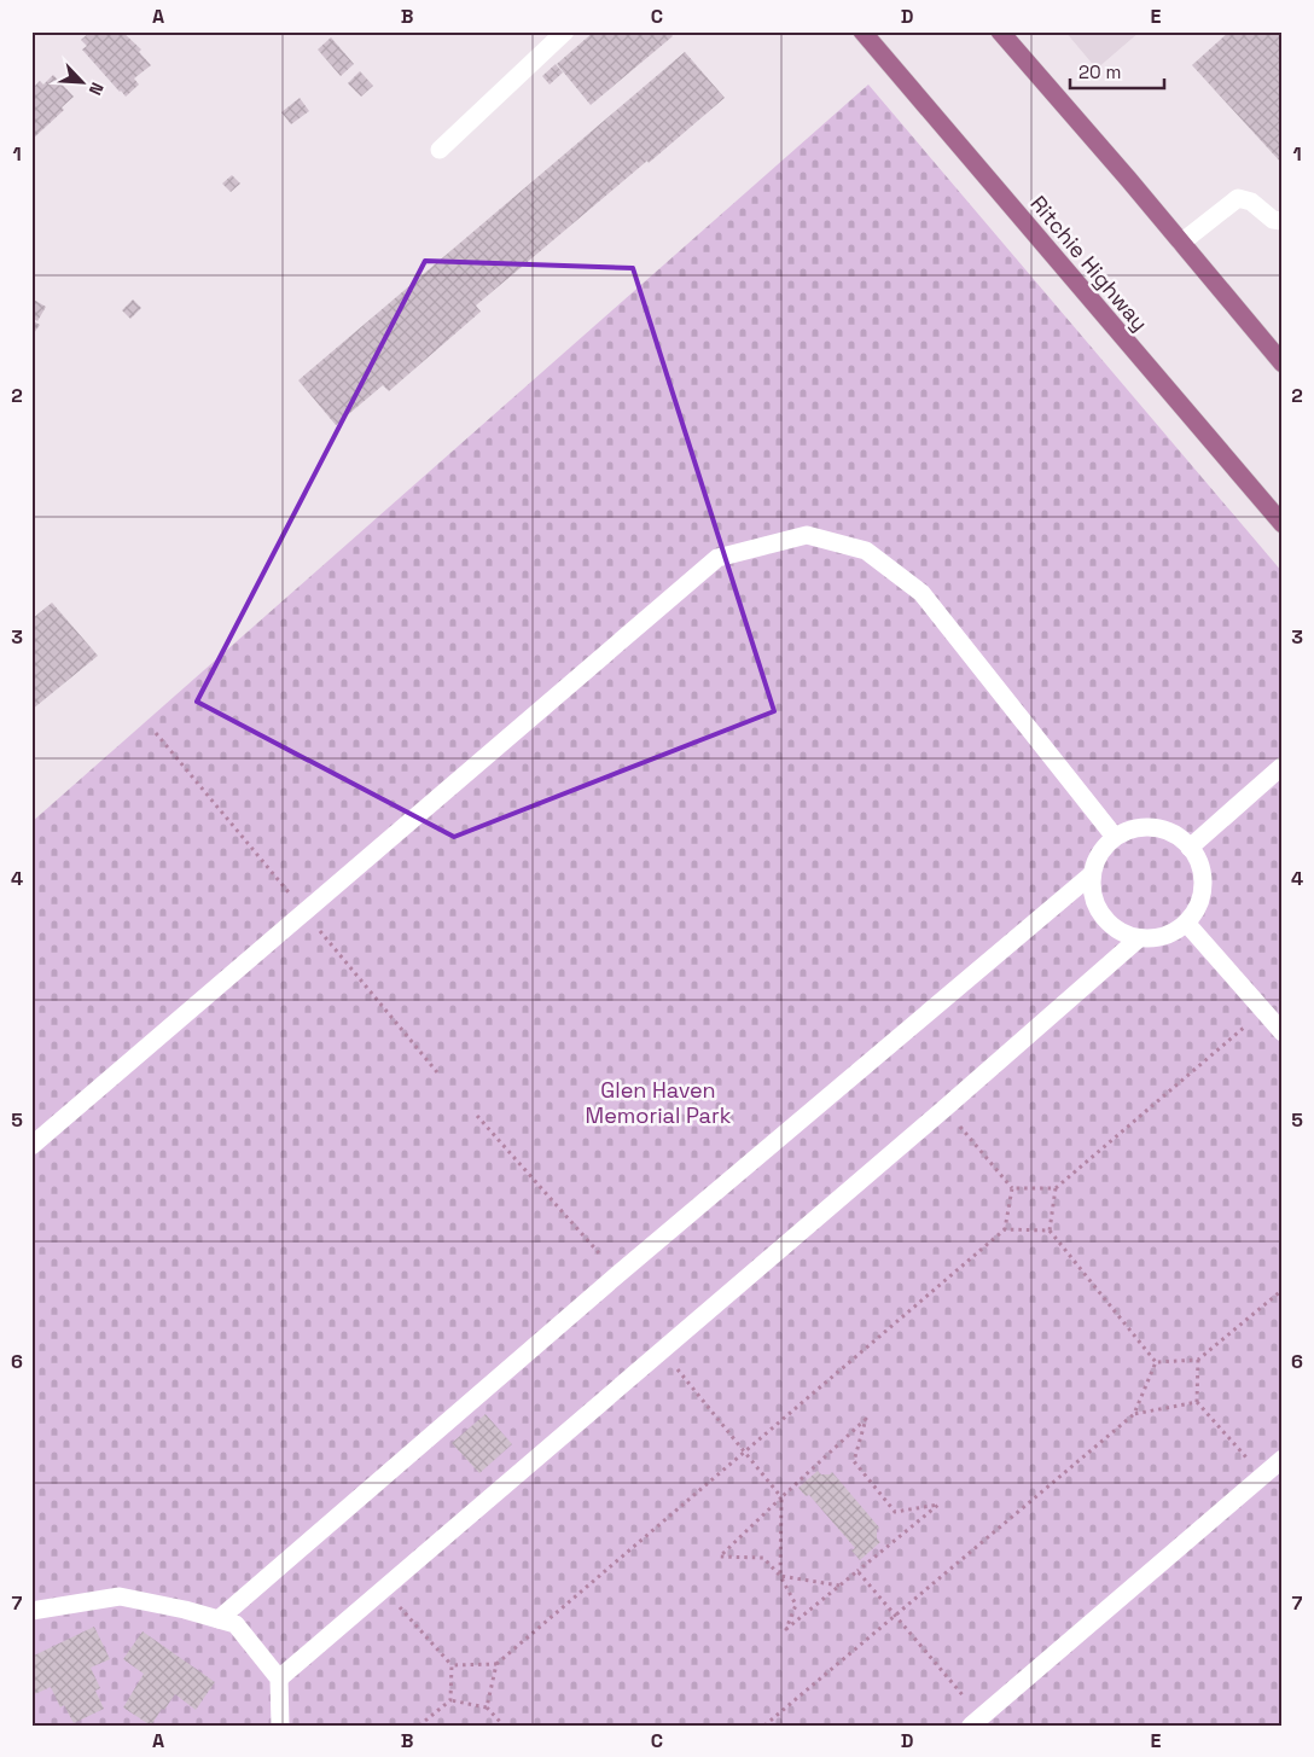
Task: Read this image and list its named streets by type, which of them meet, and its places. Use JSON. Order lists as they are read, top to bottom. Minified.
{"streets":{"main road":["Ritchie Highway"]},"parks":["Glen Haven Memorial Park"],"scale_bar":"20 m","north":"bottom right","grid":{"columns":["A","B","C","D","E"],"rows":["1","2","3","4","5","6","7"]}}
